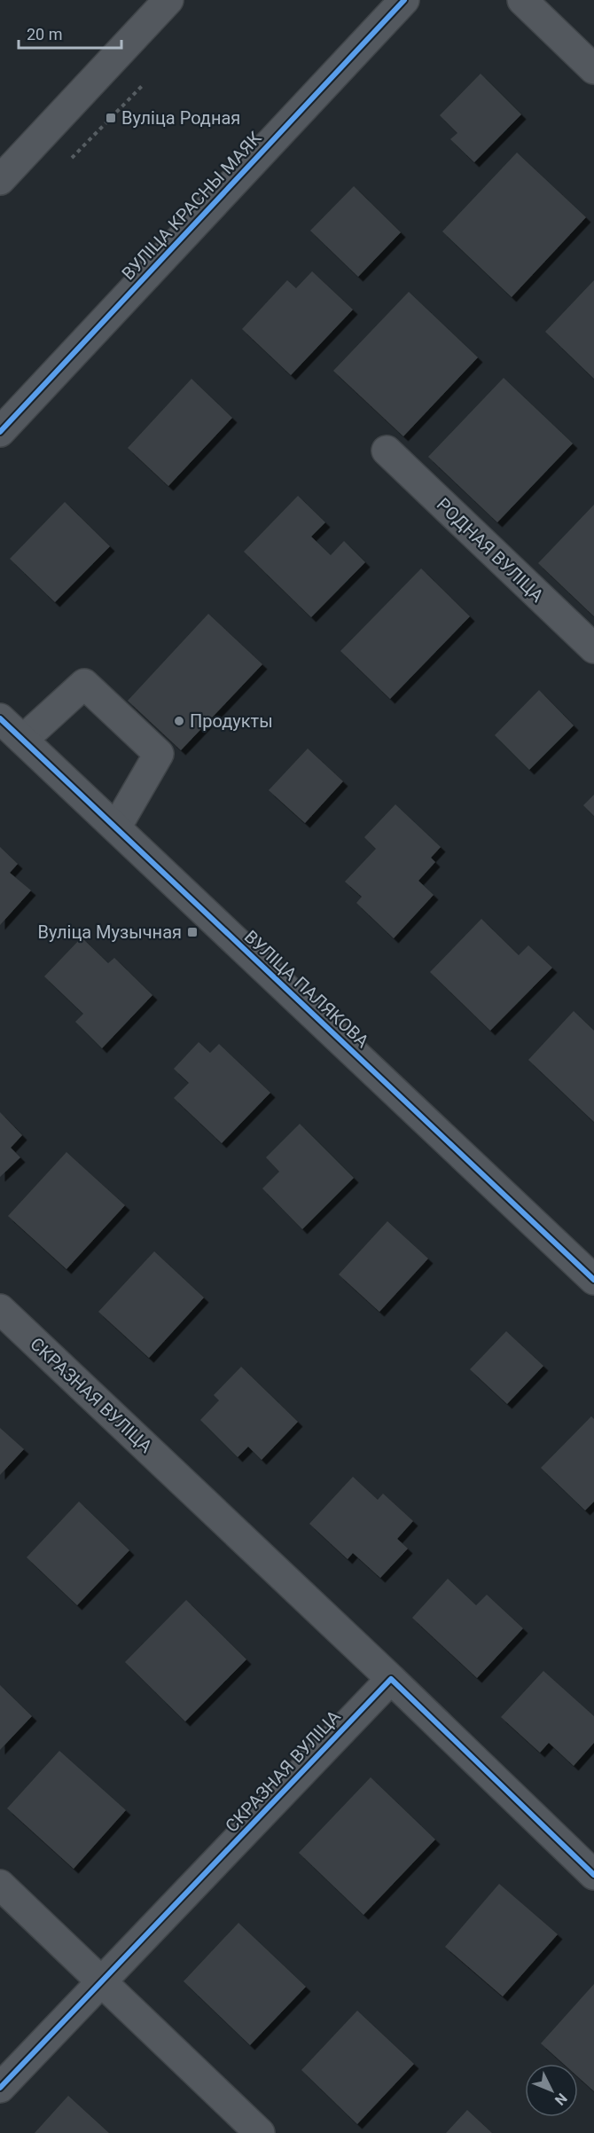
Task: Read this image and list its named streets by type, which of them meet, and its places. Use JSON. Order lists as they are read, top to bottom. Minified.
{"streets":{"street":["ВУЛІЦА КРАСНЫ МАЯК","РОДНАЯ ВУЛІЦА","ВУЛІЦА ПАЛЯКОВА","СКРАЗНАЯ ВУЛІЦА"]},"places":{"transit":["Вуліца Родная","Вуліца Музычная"],"other":["Продукты"]},"scale_bar":"20 m","north":"bottom right"}
